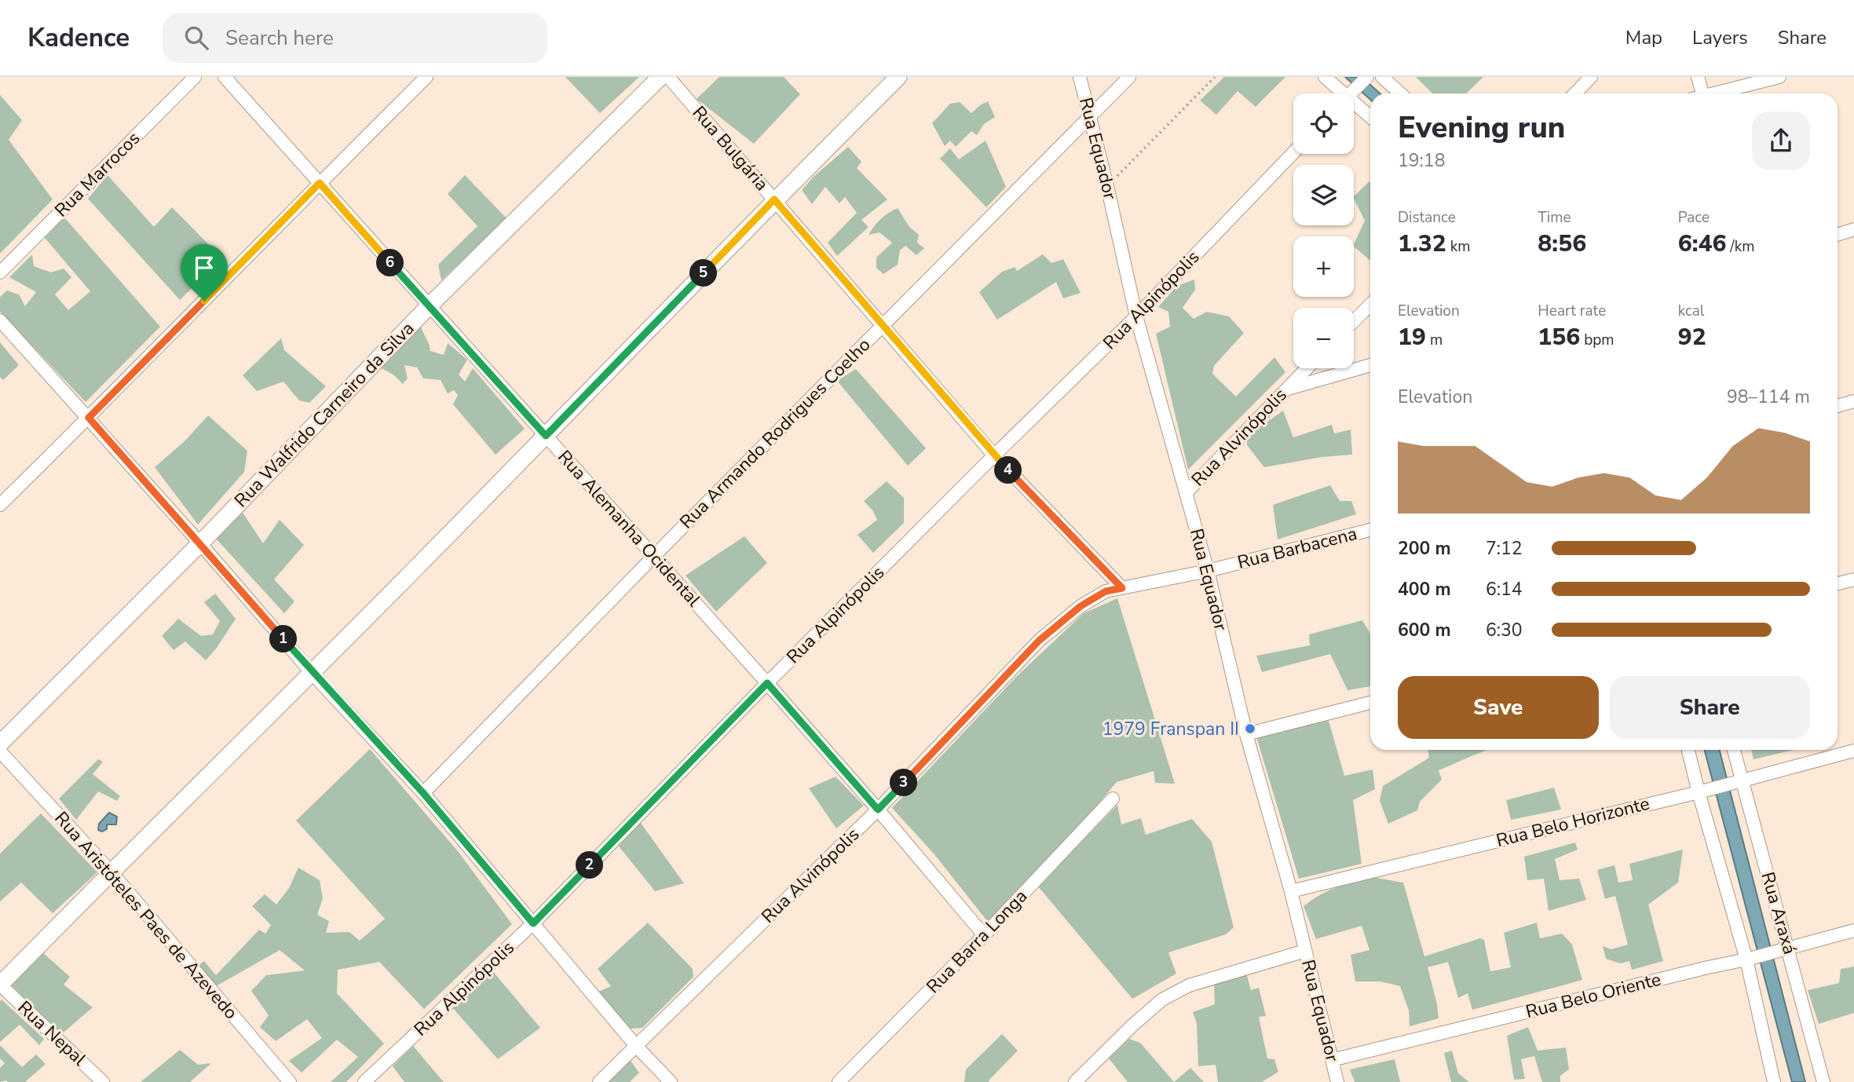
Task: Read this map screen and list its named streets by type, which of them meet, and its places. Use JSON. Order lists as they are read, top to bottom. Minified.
{"streets":{"main road":["Rua Walfrido Carneiro da Silva"],"street":["Rua Bulgária","Rua Equador","Rua Marrocos","Rua Alpinópolis","Rua Armando Rodrigues Coelho","Rua Alvinópolis","Rua Alemanha Ocidental","Rua Barbacena","Rua Belo Horizonte","Rua Araxá","Rua Aristóteles Paes de Azevedo","Rua Barra Longa","Rua Belo Oriente","Rua Nepal"]},"crossings":[["Rua Bulgária","Rua Alpinópolis"],["Rua Bulgária","Rua Armando Rodrigues Coelho"],["Rua Bulgária","Rua Alvinópolis"],["Rua Bulgária","Rua Barbacena"],["Rua Equador","Rua Alpinópolis"],["Rua Equador","Rua Armando Rodrigues Coelho"],["Rua Equador","Rua Alvinópolis"],["Rua Equador","Rua Barbacena"],["Rua Equador","Rua Belo Horizonte"],["Rua Equador","Rua Belo Oriente"],["Rua Alpinópolis","Rua Alemanha Ocidental"],["Rua Walfrido Carneiro da Silva","Rua Alemanha Ocidental"],["Rua Armando Rodrigues Coelho","Rua Alemanha Ocidental"],["Rua Alvinópolis","Rua Alemanha Ocidental"],["Rua Alvinópolis","Rua Barbacena"],["Rua Alemanha Ocidental","Rua Barra Longa"],["Rua Belo Horizonte","Rua Araxá"],["Rua Araxá","Rua Belo Oriente"]],"places":["1979 Franspan II"],"page":{"header":"Kadence","search":"Search here","nav":["Map","Layers","Share"],"map_buttons":["+","−"],"heading":["Evening run","19:18"],"stats":[["Distance","1.32 km"],["Time","8:56"],["Pace","6:46 /km"],["Elevation","19 m"],["Heart rate","156 bpm"],["kcal","92"]],"pins":["6","5","4","1","3","2"],"chart":["Elevation","98–114 m"],"list":[{"name":"200 m","note":"7:12"},{"name":"400 m","note":"6:14"},{"name":"600 m","note":"6:30"}],"buttons":["Save","Share"]}}
